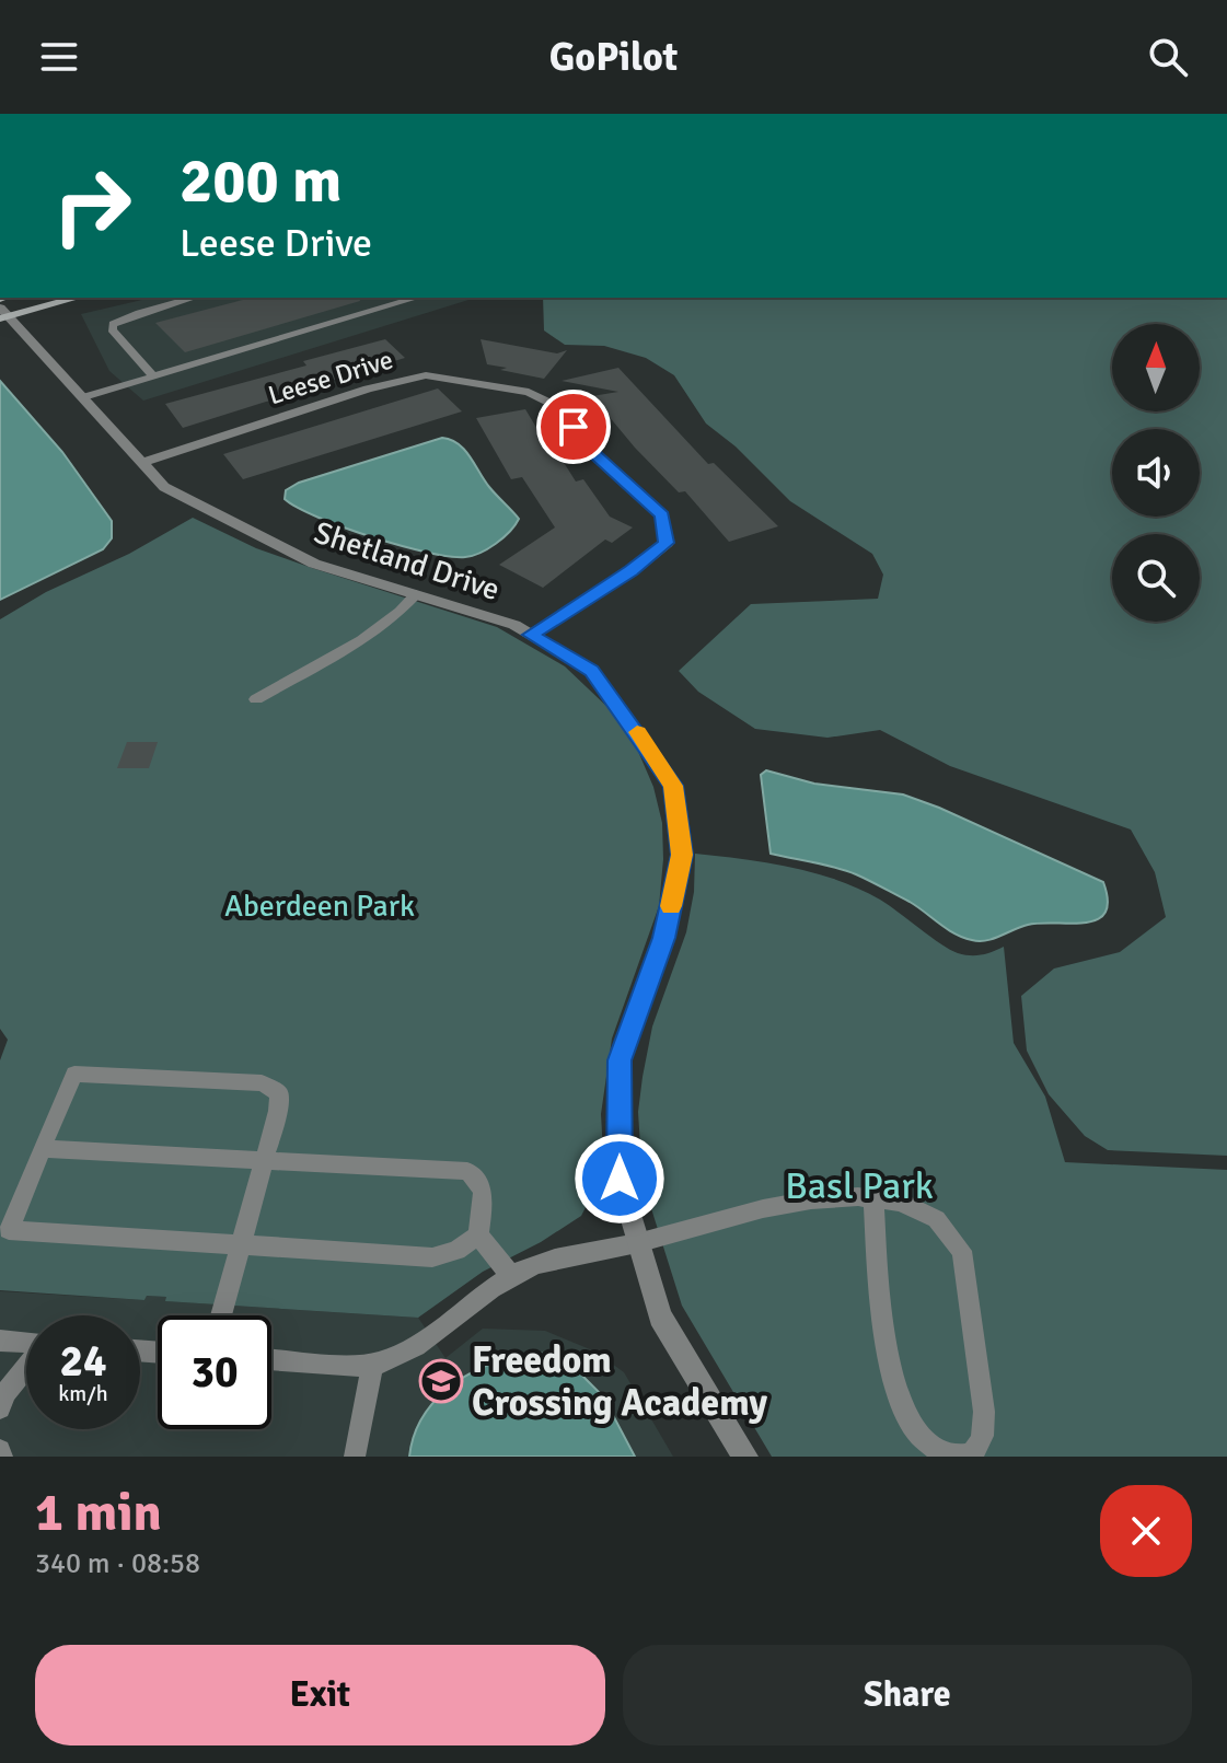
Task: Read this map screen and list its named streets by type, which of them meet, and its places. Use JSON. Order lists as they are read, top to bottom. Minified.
{"streets":{"street":["Leese Drive","Shetland Drive"]},"crossings":[["Leese Drive","Shetland Drive"]],"parks":["Aberdeen Park","Basl Park"],"places":{"school or university":["Freedom Crossing Academy"]},"north":"top","page":{"header":"GoPilot","turn":["200 m","Leese Drive"],"speed":"24 km/h","limit":"30","heading":["1 min","340 m · 08:58"],"buttons":["Exit","Share"]}}
